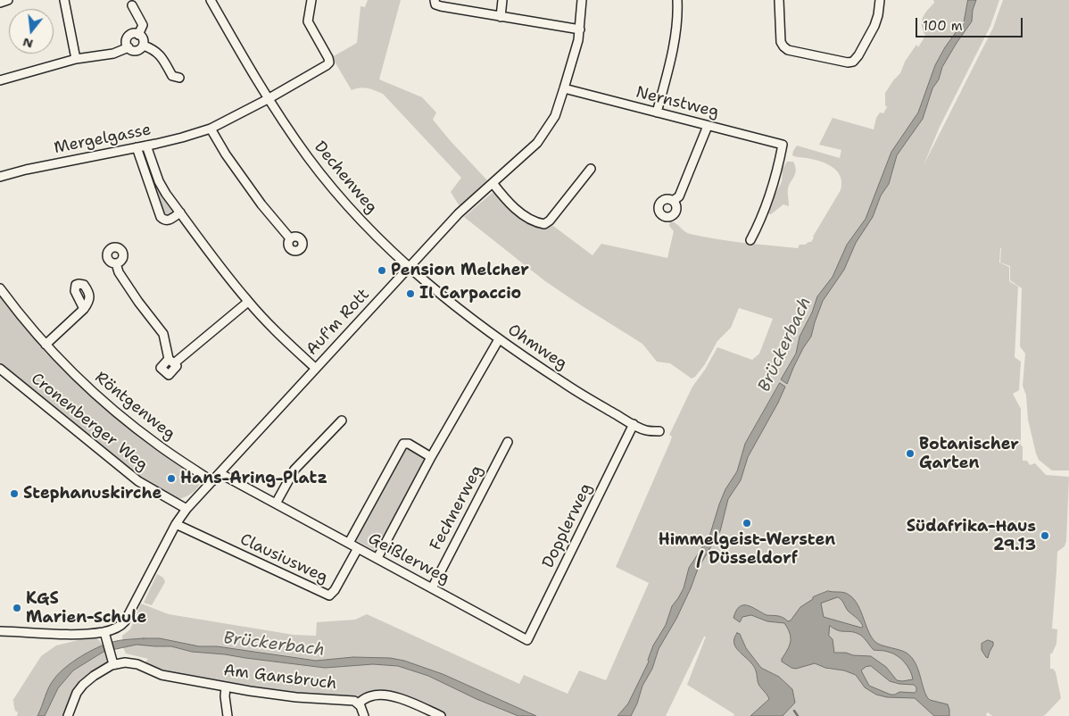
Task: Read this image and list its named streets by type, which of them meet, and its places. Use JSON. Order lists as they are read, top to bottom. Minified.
{"streets":{"street":["Nernstweg","Mergelgasse","Dechenweg","Auf'm Rott","Ohmweg","Röntgenweg","Cronenberger Weg","Fechnerweg","Dopplerweg","Clausiusweg","Geißlerweg","Am Gansbruch"]},"crossings":[["Nernstweg","Auf'm Rott"],["Mergelgasse","Dechenweg"],["Dechenweg","Auf'm Rott"],["Dechenweg","Ohmweg"],["Auf'm Rott","Ohmweg"],["Auf'm Rott","Röntgenweg"],["Auf'm Rott","Cronenberger Weg"],["Auf'm Rott","Clausiusweg"],["Auf'm Rott","Geißlerweg"],["Ohmweg","Dopplerweg"],["Fechnerweg","Geißlerweg"],["Dopplerweg","Geißlerweg"],["Clausiusweg","Geißlerweg"]],"water":["Brückerbach"],"places":["Pension Melcher","Il Carpaccio","Botanischer Garten","Hans-Aring-Platz","Stephanuskirche","Himmelgeist-Wersten / Düsseldorf","Südafrika-Haus 29.13","KGS Marien-Schule"],"scale_bar":"100 m","north":"bottom"}
